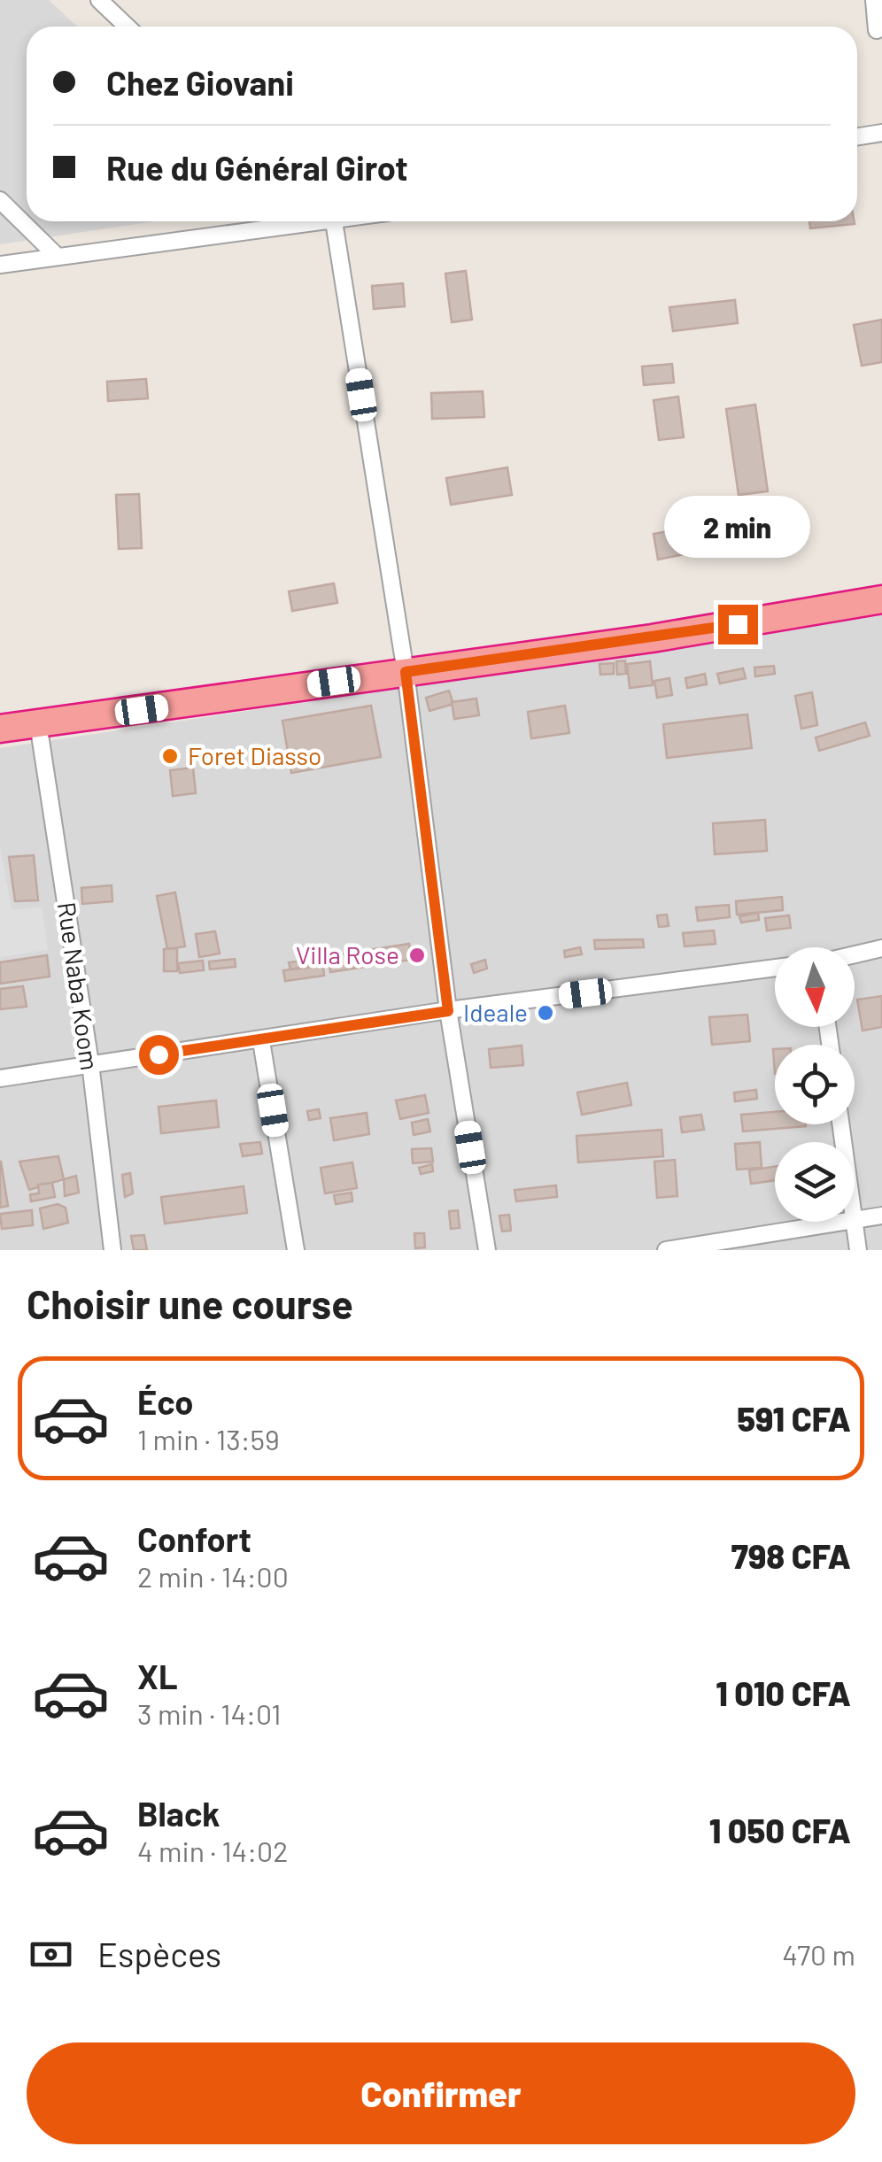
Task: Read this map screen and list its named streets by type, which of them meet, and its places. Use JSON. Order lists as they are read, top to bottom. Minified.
{"streets":{"street":["Rue Naba Koom"]},"places":["Foret Diasso","Villa Rose","Ideale"],"north":"bottom","page":{"banner":["Chez Giovani","Rue du Général Girot"],"bubble":"2 min","heading":"Choisir une course","list":[{"name":"Éco","note":"1 min · 13:59","value":"591 CFA"},{"name":"Confort","note":"2 min · 14:00","value":"798 CFA"},{"name":"XL","note":"3 min · 14:01","value":"1 010 CFA"},{"name":"Black","note":"4 min · 14:02","value":"1 050 CFA"}],"pay":["Espèces","470 m"],"buttons":"Confirmer"}}
